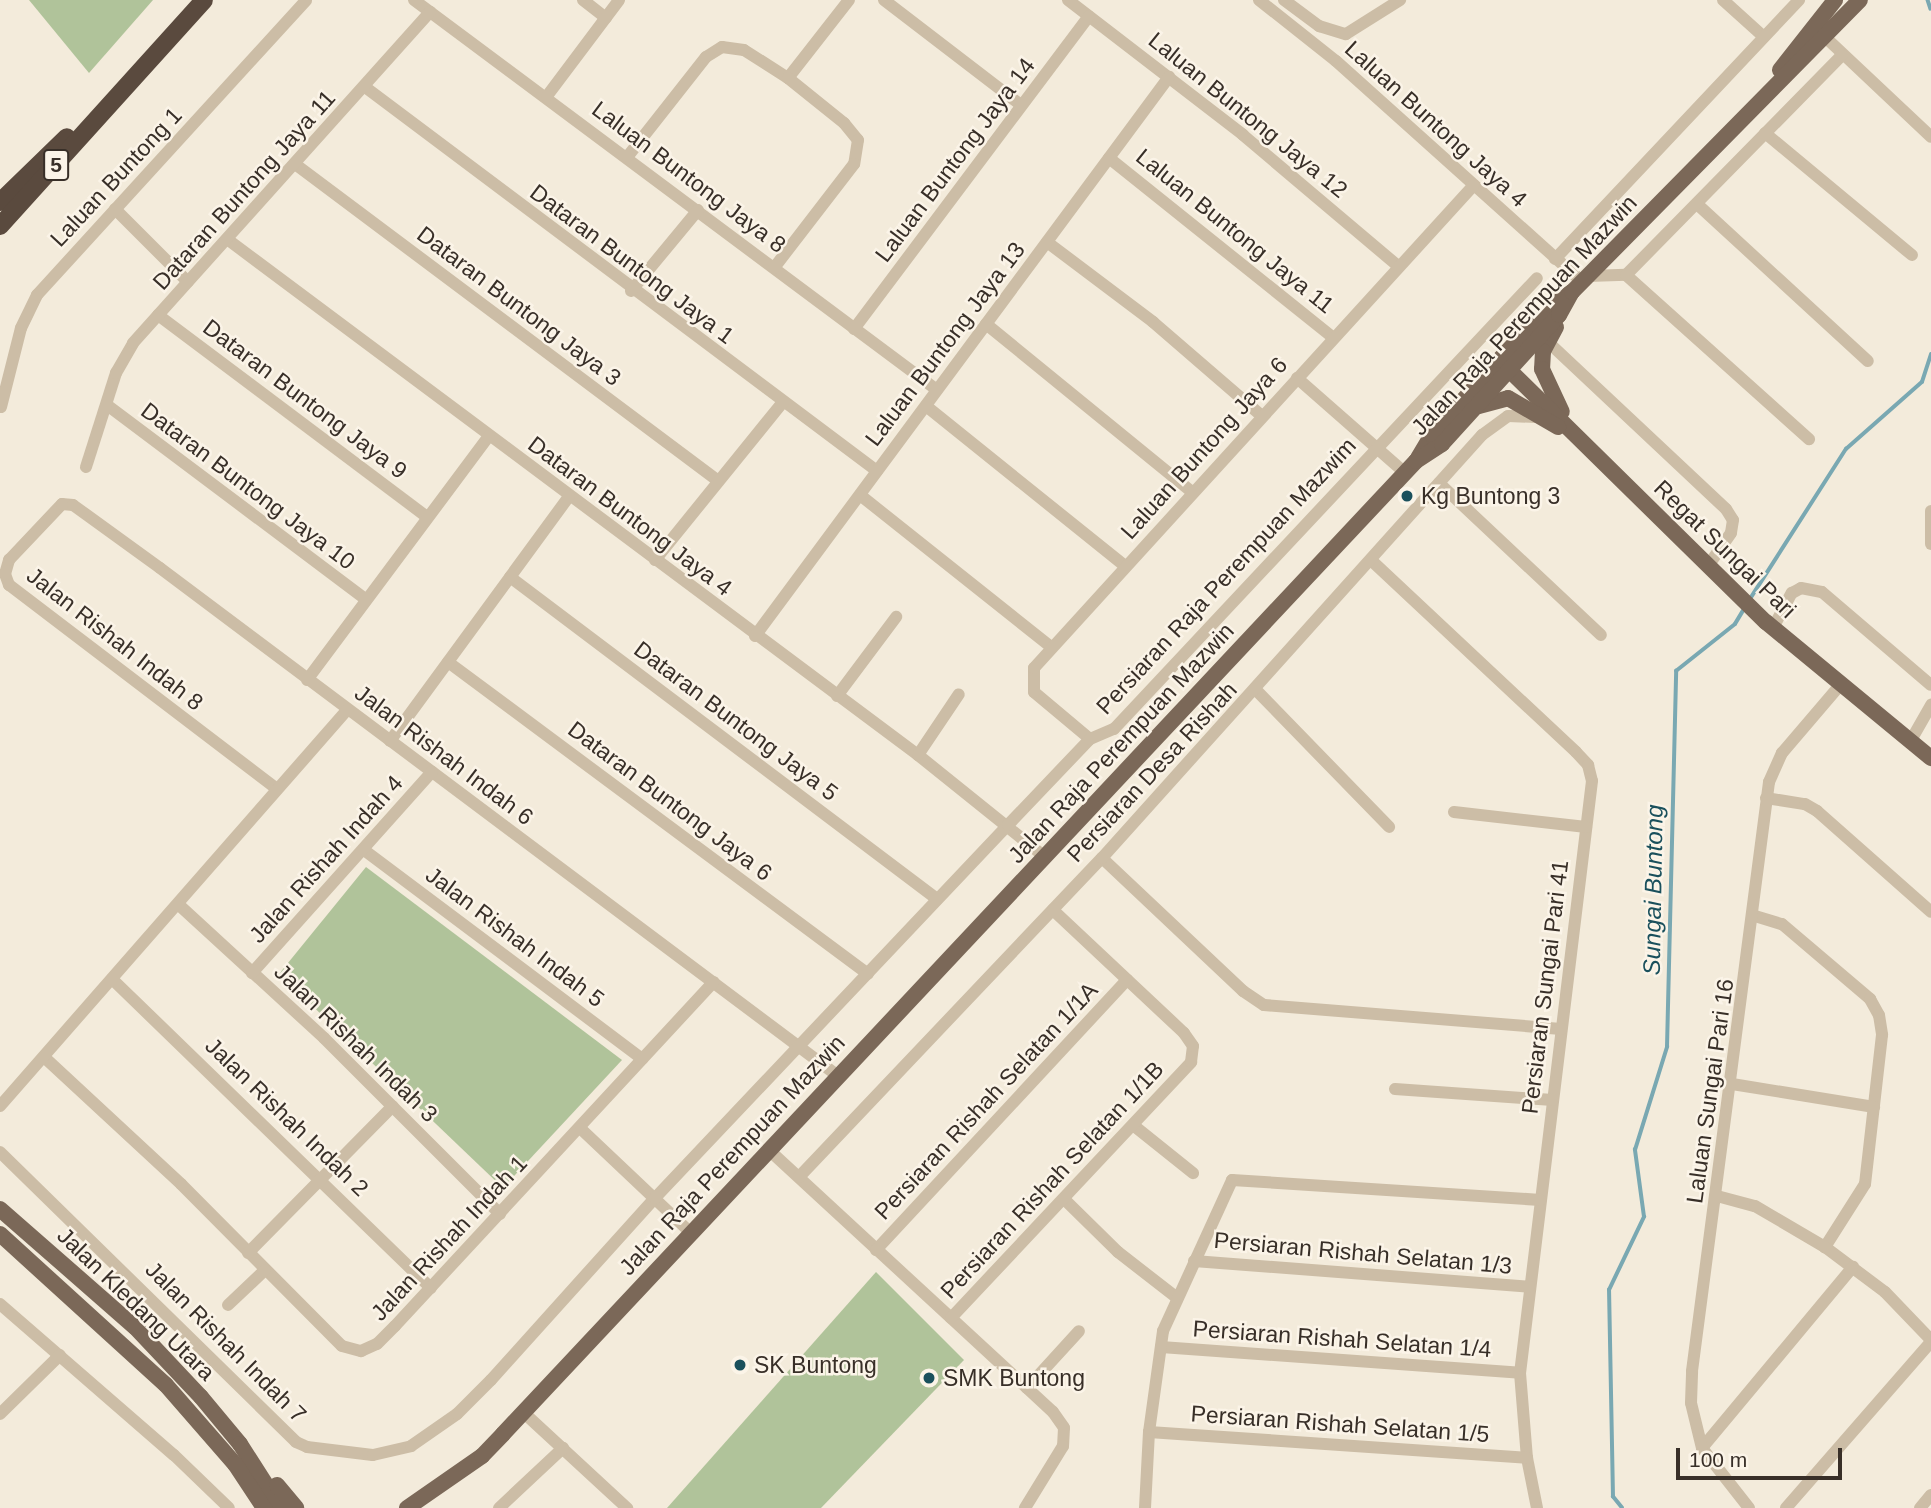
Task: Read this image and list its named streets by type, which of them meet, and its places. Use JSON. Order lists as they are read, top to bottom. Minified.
{"streets":{"highway":["5"],"main road":["Jalan Raja Perempuan Mazwin","Regat Sungai Pari","Jalan Kledang Utara"],"street":["Laluan Buntong Jaya 12","Laluan Buntong Jaya 4","Laluan Buntong Jaya 14","Laluan Buntong 1","Laluan Buntong Jaya 8","Dataran Buntong Jaya 11","Laluan Buntong Jaya 11","Dataran Buntong Jaya 1","Dataran Buntong Jaya 3","Laluan Buntong Jaya 13","Dataran Buntong Jaya 9","Laluan Buntong Jaya 6","Dataran Buntong Jaya 10","Dataran Buntong Jaya 4","Persiaran Raja Perempuan Mazwim","Jalan Rishah Indah 8","Dataran Buntong Jaya 5","Jalan Rishah Indah 6","Persiaran Desa Rishah","Dataran Buntong Jaya 6","Jalan Rishah Indah 4","Jalan Rishah Indah 5","Persiaran Sungai Pari 41","Jalan Rishah Indah 3","Laluan Sungai Pari 16","Persiaran Rishah Selatan 1/1A","Jalan Rishah Indah 2","Persiaran Rishah Selatan 1/1B","Jalan Rishah Indah 1","Persiaran Rishah Selatan 1/3","Persiaran Rishah Selatan 1/4","Jalan Rishah Indah 7","Persiaran Rishah Selatan 1/5"]},"crossings":[["Laluan Buntong Jaya 12","Laluan Buntong Jaya 14"],["Laluan Buntong Jaya 12","Laluan Buntong Jaya 13"],["Laluan Buntong Jaya 12","Laluan Buntong Jaya 6"],["Laluan Buntong Jaya 4","Jalan Raja Perempuan Mazwin"],["Laluan Buntong Jaya 4","Laluan Buntong Jaya 6"],["Laluan Buntong Jaya 14","Laluan Buntong Jaya 8"],["Laluan Buntong Jaya 8","Dataran Buntong Jaya 11"],["Laluan Buntong Jaya 8","Laluan Buntong Jaya 13"],["Dataran Buntong Jaya 11","Dataran Buntong Jaya 1"],["Dataran Buntong Jaya 11","Dataran Buntong Jaya 3"],["Dataran Buntong Jaya 11","Dataran Buntong Jaya 9"],["Dataran Buntong Jaya 11","Dataran Buntong Jaya 10"],["Dataran Buntong Jaya 11","Dataran Buntong Jaya 4"],["Laluan Buntong Jaya 11","Laluan Buntong Jaya 13"],["Laluan Buntong Jaya 11","Laluan Buntong Jaya 6"],["Dataran Buntong Jaya 1","Laluan Buntong Jaya 13"],["Jalan Raja Perempuan Mazwin","Dataran Buntong Jaya 4"],["Jalan Raja Perempuan Mazwin","Regat Sungai Pari"],["Jalan Raja Perempuan Mazwin","Jalan Rishah Indah 6"],["Laluan Buntong Jaya 13","Dataran Buntong Jaya 4"],["Laluan Buntong Jaya 6","Persiaran Raja Perempuan Mazwim"],["Dataran Buntong Jaya 4","Persiaran Raja Perempuan Mazwim"],["Regat Sungai Pari","Laluan Sungai Pari 16"],["Persiaran Raja Perempuan Mazwim","Dataran Buntong Jaya 5"],["Persiaran Raja Perempuan Mazwim","Jalan Rishah Indah 6"],["Persiaran Raja Perempuan Mazwim","Dataran Buntong Jaya 6"],["Persiaran Raja Perempuan Mazwim","Jalan Rishah Indah 7"],["Jalan Rishah Indah 8","Jalan Rishah Indah 6"],["Jalan Rishah Indah 6","Jalan Rishah Indah 4"],["Jalan Rishah Indah 6","Jalan Rishah Indah 1"],["Persiaran Desa Rishah","Persiaran Sungai Pari 41"],["Jalan Rishah Indah 4","Jalan Rishah Indah 5"],["Jalan Rishah Indah 4","Jalan Rishah Indah 3"],["Jalan Rishah Indah 5","Jalan Rishah Indah 1"],["Persiaran Sungai Pari 41","Persiaran Rishah Selatan 1/3"],["Persiaran Sungai Pari 41","Persiaran Rishah Selatan 1/4"],["Persiaran Sungai Pari 41","Persiaran Rishah Selatan 1/5"],["Jalan Rishah Indah 3","Jalan Rishah Indah 1"],["Persiaran Rishah Selatan 1/1A","Persiaran Rishah Selatan 1/1B"],["Jalan Rishah Indah 2","Jalan Rishah Indah 1"]],"water":["Sungai Buntong"],"places":["Kg Buntong 3","SK Buntong","SMK Buntong"],"scale_bar":"100 m"}
